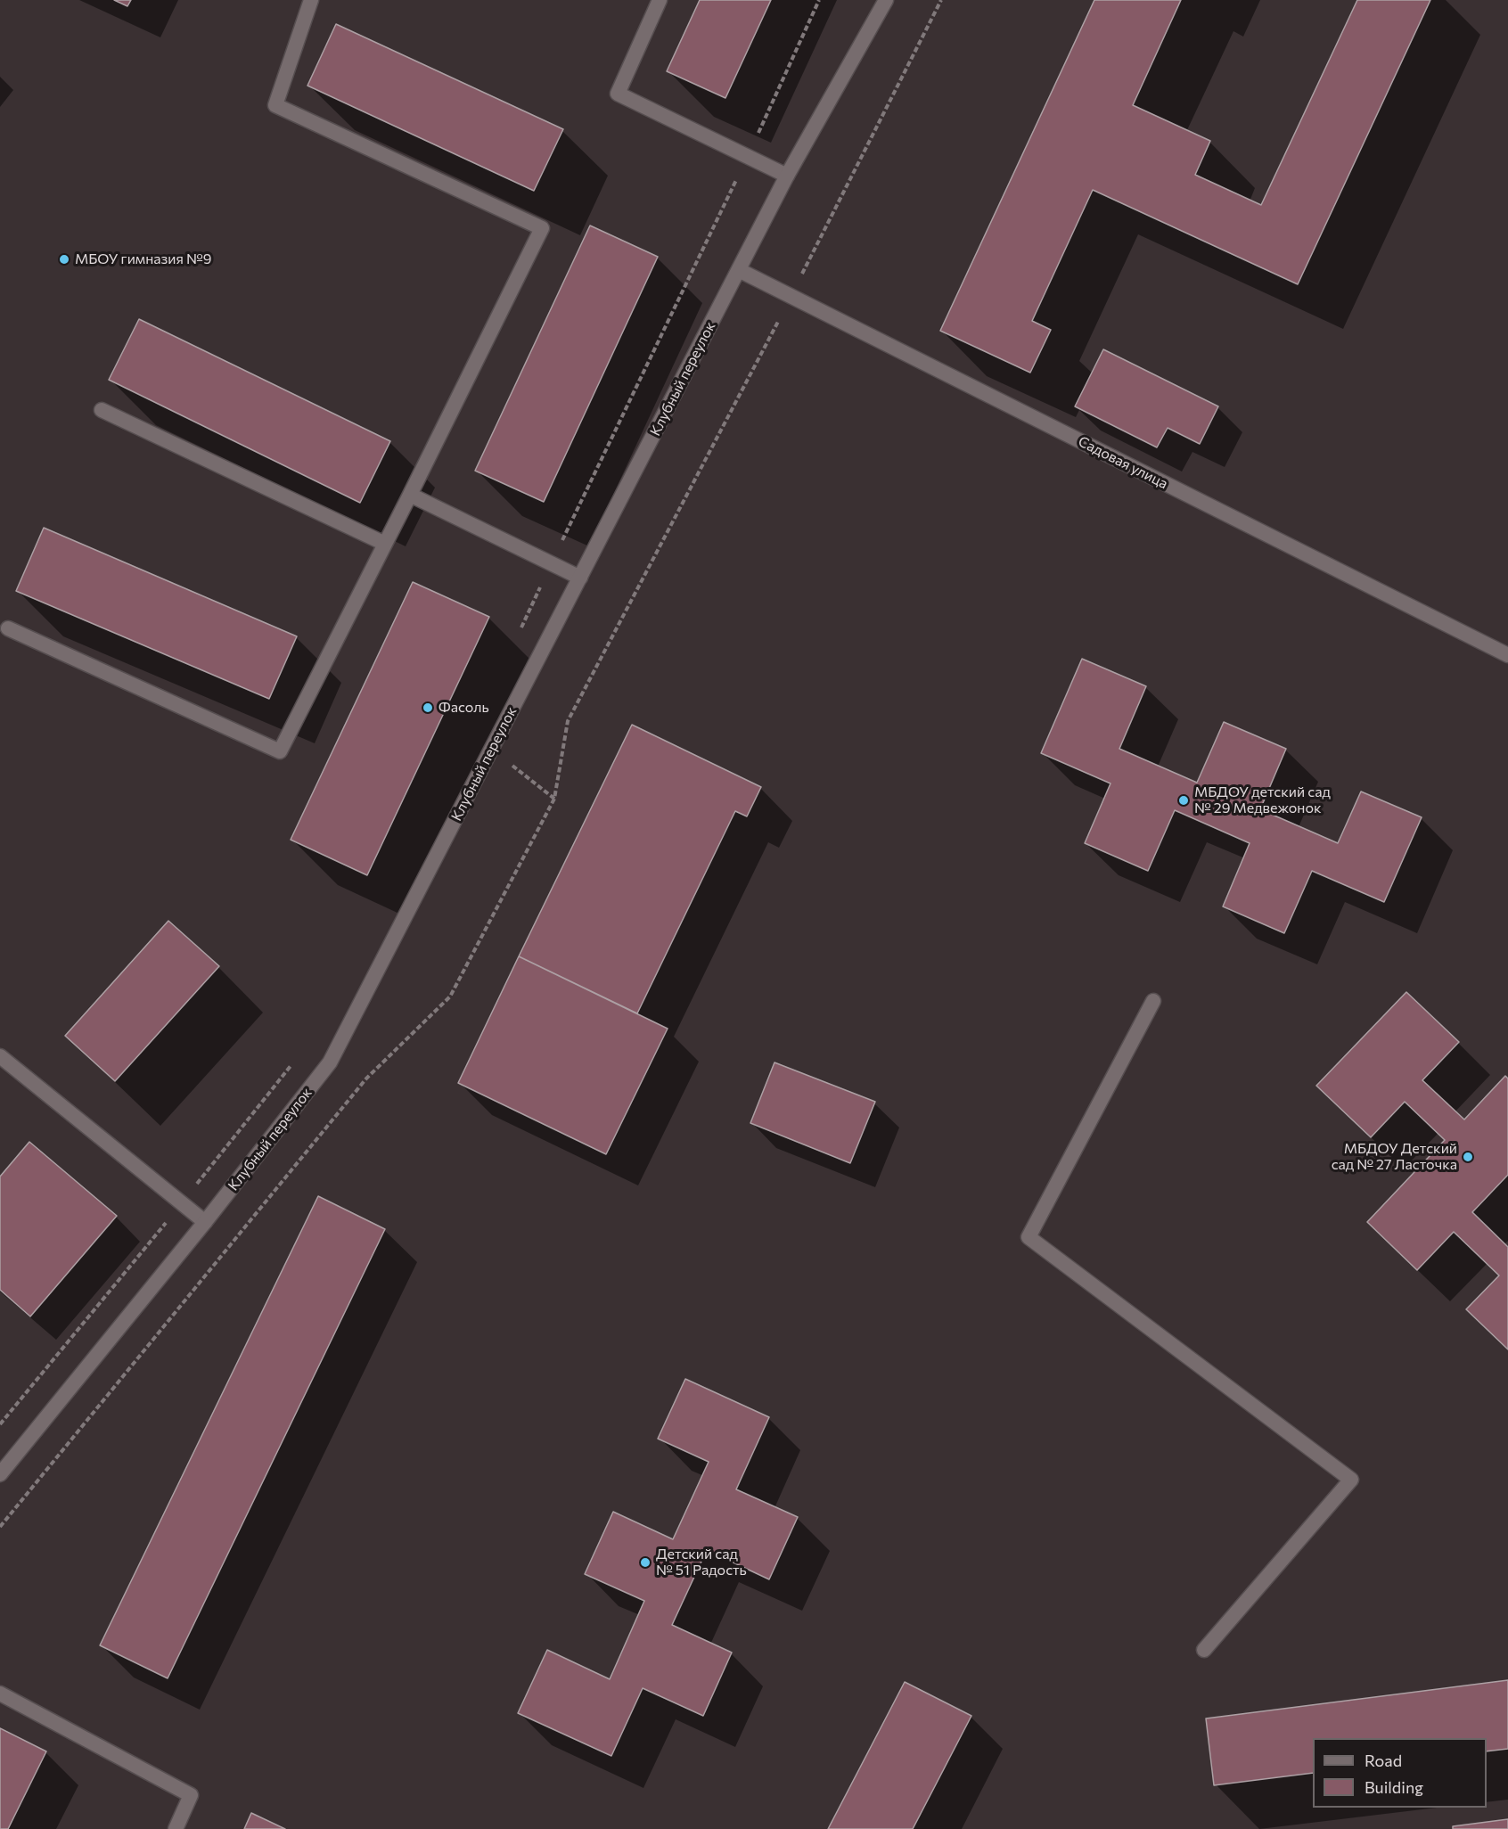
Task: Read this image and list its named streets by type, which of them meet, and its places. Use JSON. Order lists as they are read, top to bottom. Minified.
{"streets":{"street":["Клубный переулок","Садовая улица"]},"crossings":[["Клубный переулок","Садовая улица"]],"places":["МБОУ гимназия №9","Фасоль","МБДОУ детский сад № 29 Медвежонок","МБДОУ Детский сад № 27 Ласточка","Детский сад № 51 Радость"],"legend":["Road","Building"]}
